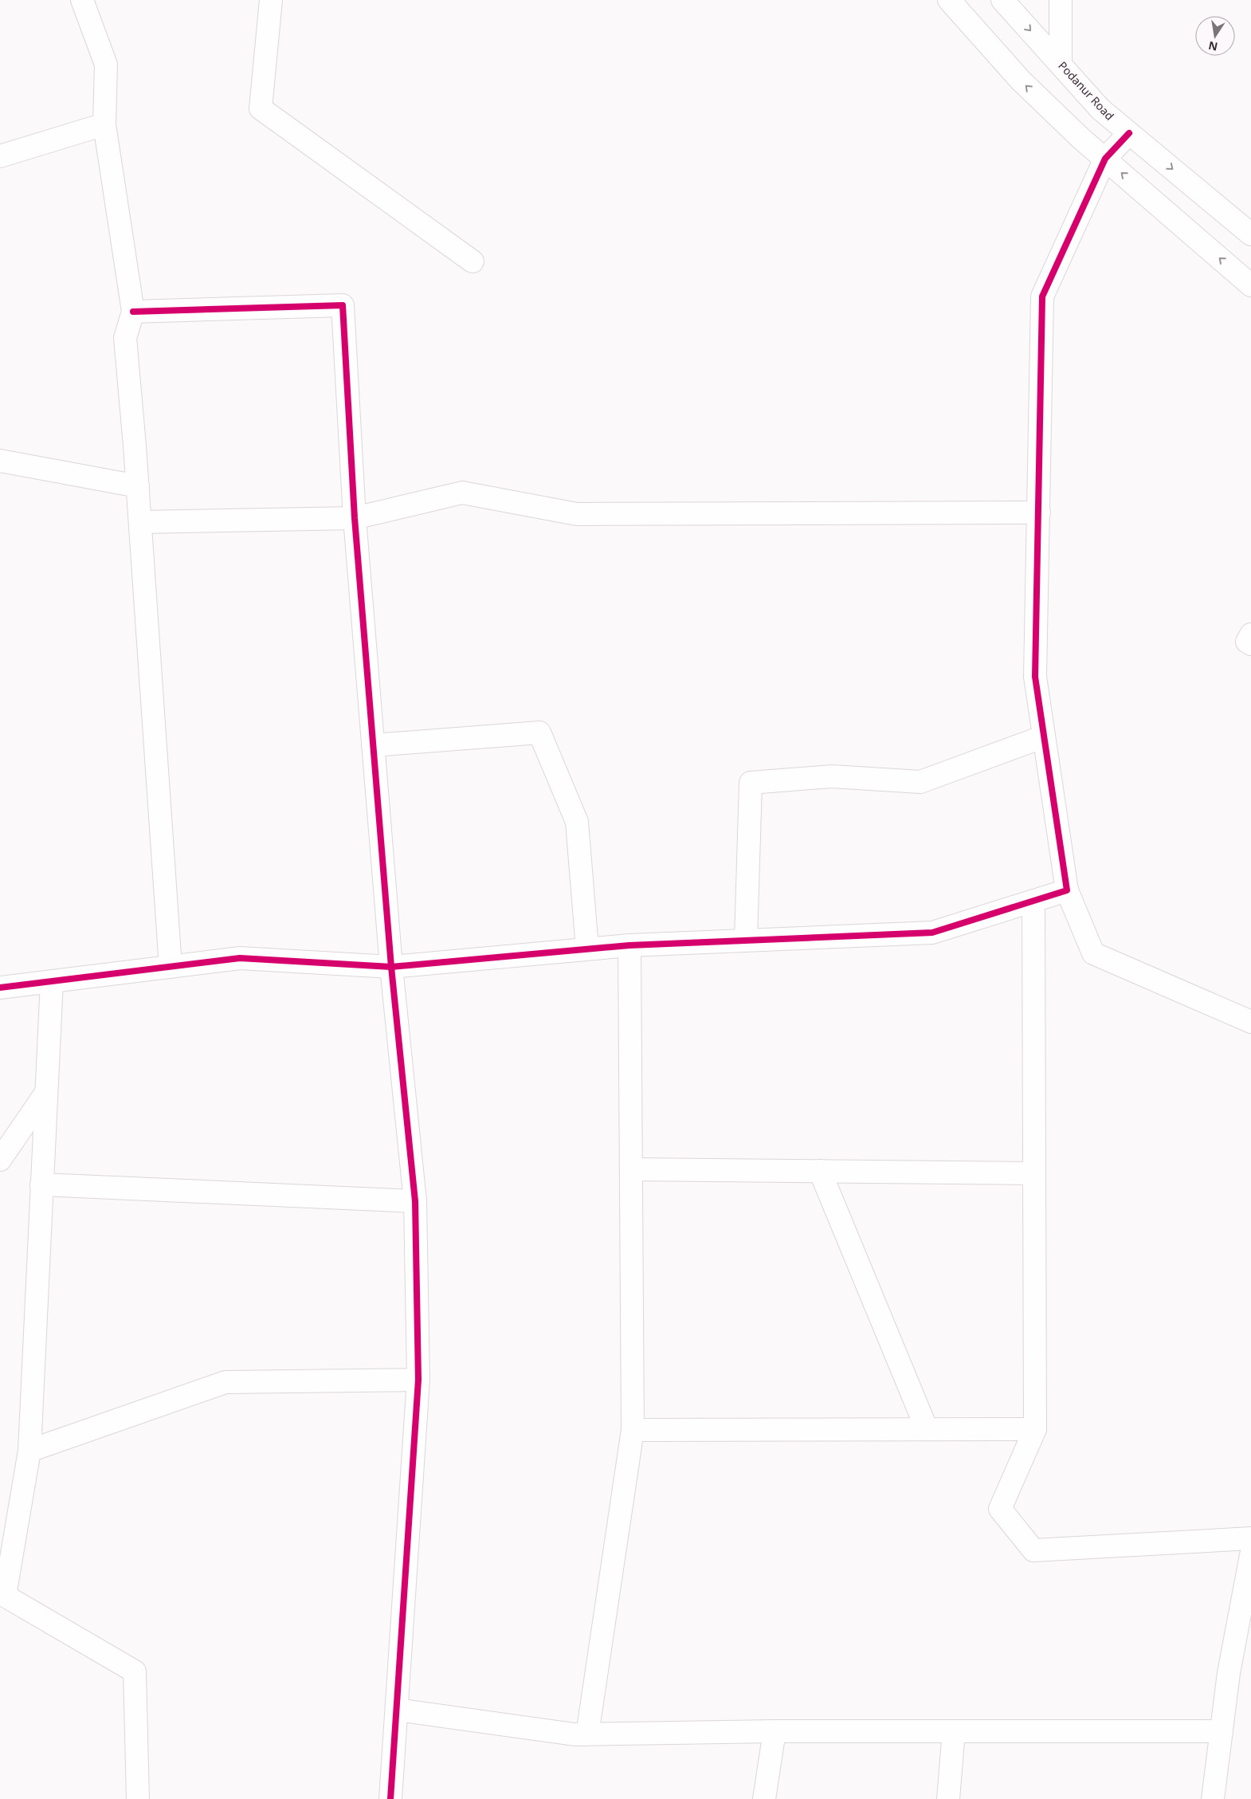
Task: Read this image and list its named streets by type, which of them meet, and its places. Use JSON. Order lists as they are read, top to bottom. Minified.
{"streets":{"street":["Podanur Road"]},"north":"bottom"}
